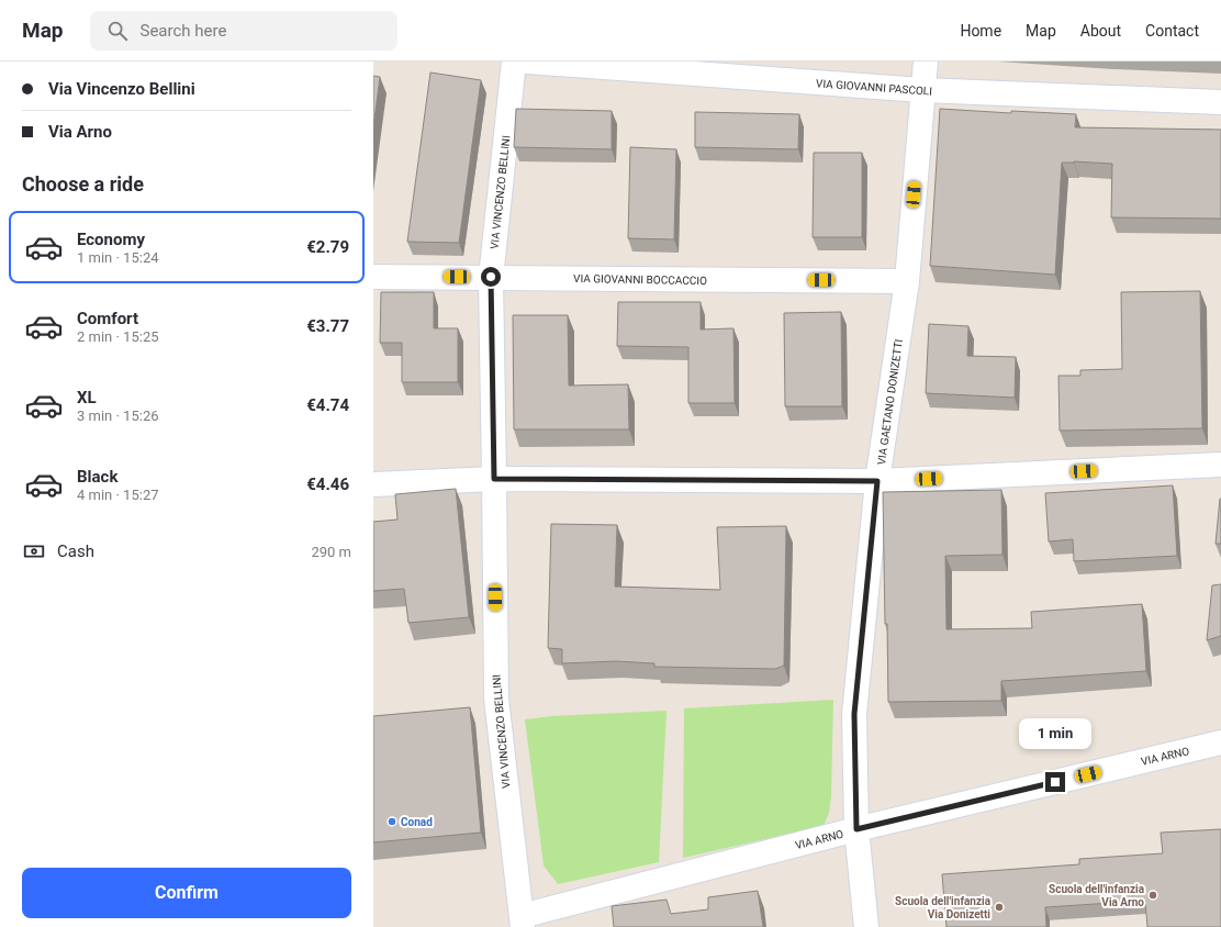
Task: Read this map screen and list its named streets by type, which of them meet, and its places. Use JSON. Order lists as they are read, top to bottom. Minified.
{"streets":{"street":["VIA GIOVANNI PASCOLI","VIA VINCENZO BELLINI","VIA GIOVANNI BOCCACCIO","VIA GAETANO DONIZETTI","VIA ARNO"]},"crossings":[["VIA GIOVANNI PASCOLI","VIA GAETANO DONIZETTI"],["VIA VINCENZO BELLINI","VIA GIOVANNI BOCCACCIO"],["VIA VINCENZO BELLINI","VIA ARNO"],["VIA GIOVANNI BOCCACCIO","VIA GAETANO DONIZETTI"],["VIA GAETANO DONIZETTI","VIA ARNO"]],"places":["Conad","Scuola dell'infanzia Via Arno","Scuola dell'infanzia Via Donizetti"],"page":{"header":"Map","search":"Search here","nav":["Home","Map","About","Contact"],"banner":["Via Vincenzo Bellini","Via Arno"],"heading":"Choose a ride","list":[{"name":"Economy","note":"1 min · 15:24","value":"€2.79"},{"name":"Comfort","note":"2 min · 15:25","value":"€3.77"},{"name":"XL","note":"3 min · 15:26","value":"€4.74"},{"name":"Black","note":"4 min · 15:27","value":"€4.46"}],"pay":["Cash","290 m"],"bubble":"1 min","buttons":"Confirm"}}
